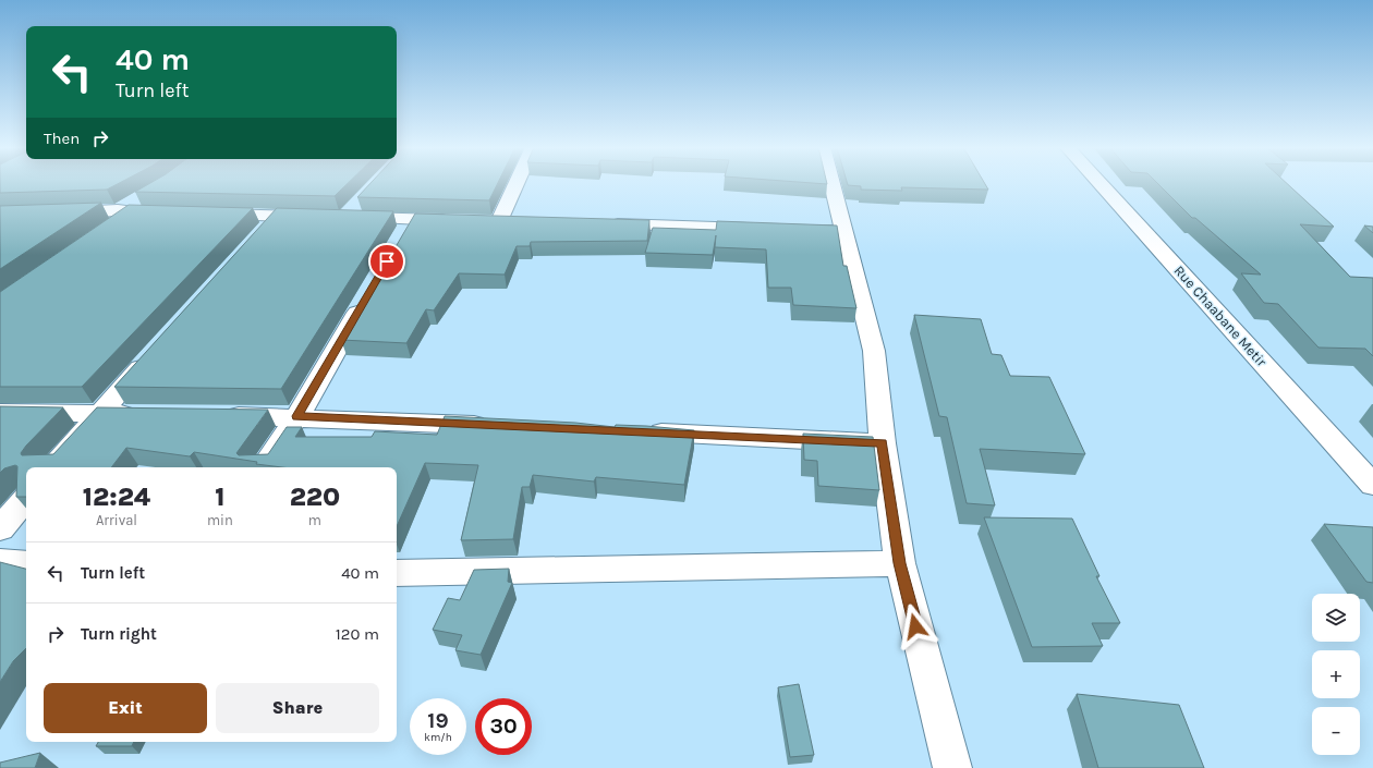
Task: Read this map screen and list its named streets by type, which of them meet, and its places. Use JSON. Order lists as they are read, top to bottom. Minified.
{"streets":{"street":["Rue Chaabane Metir"]},"page":{"turn":["40 m","Turn left"],"then":"Then","eta":["12:24","Arrival","1","min","220","m"],"list":[{"name":"Turn left","value":"40 m"},{"name":"Turn right","value":"120 m"}],"map_buttons":["+","−"],"buttons":["Exit","Share"],"speed":"19 km/h","limit":"30"}}
